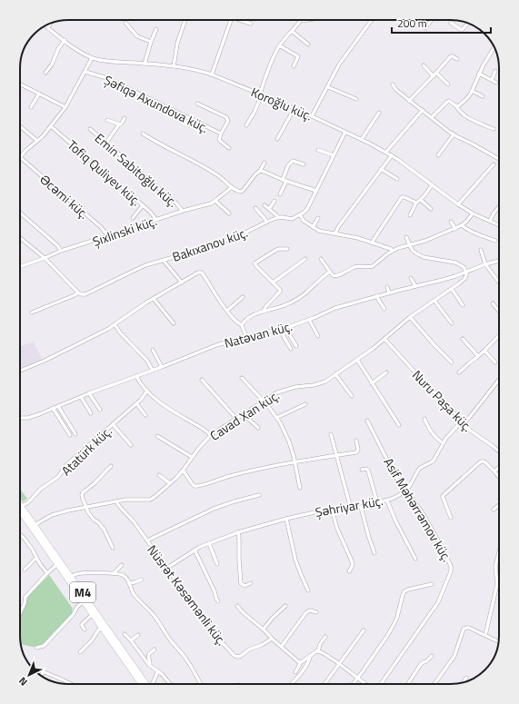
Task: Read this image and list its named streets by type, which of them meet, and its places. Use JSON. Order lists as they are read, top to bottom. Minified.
{"streets":{"highway":["M4"],"street":["Şəfiqə Axundova küç.","Koroğlu küç.","Emin Sabitoğlu küç.","Tofiq Quliyev küç.","Əcəmi küç.","Şıxlinski küç.","Bakıxanov küç.","Natəvan küç.","Nuru Paşa küç.","Cavad Xan küç.","Atatürk küç.","Şəhriyar küç.","Asif Məhərrəmov küç.","Nüsrət Kəsəmənli küç."]},"crossings":[["Emin Sabitoğlu küç.","Şıxlinski küç."],["Tofiq Quliyev küç.","Şıxlinski küç."],["Əcəmi küç.","Şıxlinski küç."],["Natəvan küç.","Cavad Xan küç."],["Nuru Paşa küç.","Cavad Xan küç."],["Nuru Paşa küç.","Şəhriyar küç."],["Cavad Xan küç.","M4"],["Cavad Xan küç.","Nüsrət Kəsəmənli küç."],["Şəhriyar küç.","Asif Məhərrəmov küç."],["Şəhriyar küç.","Nüsrət Kəsəmənli küç."]],"scale_bar":"200 m","north":"bottom left"}
